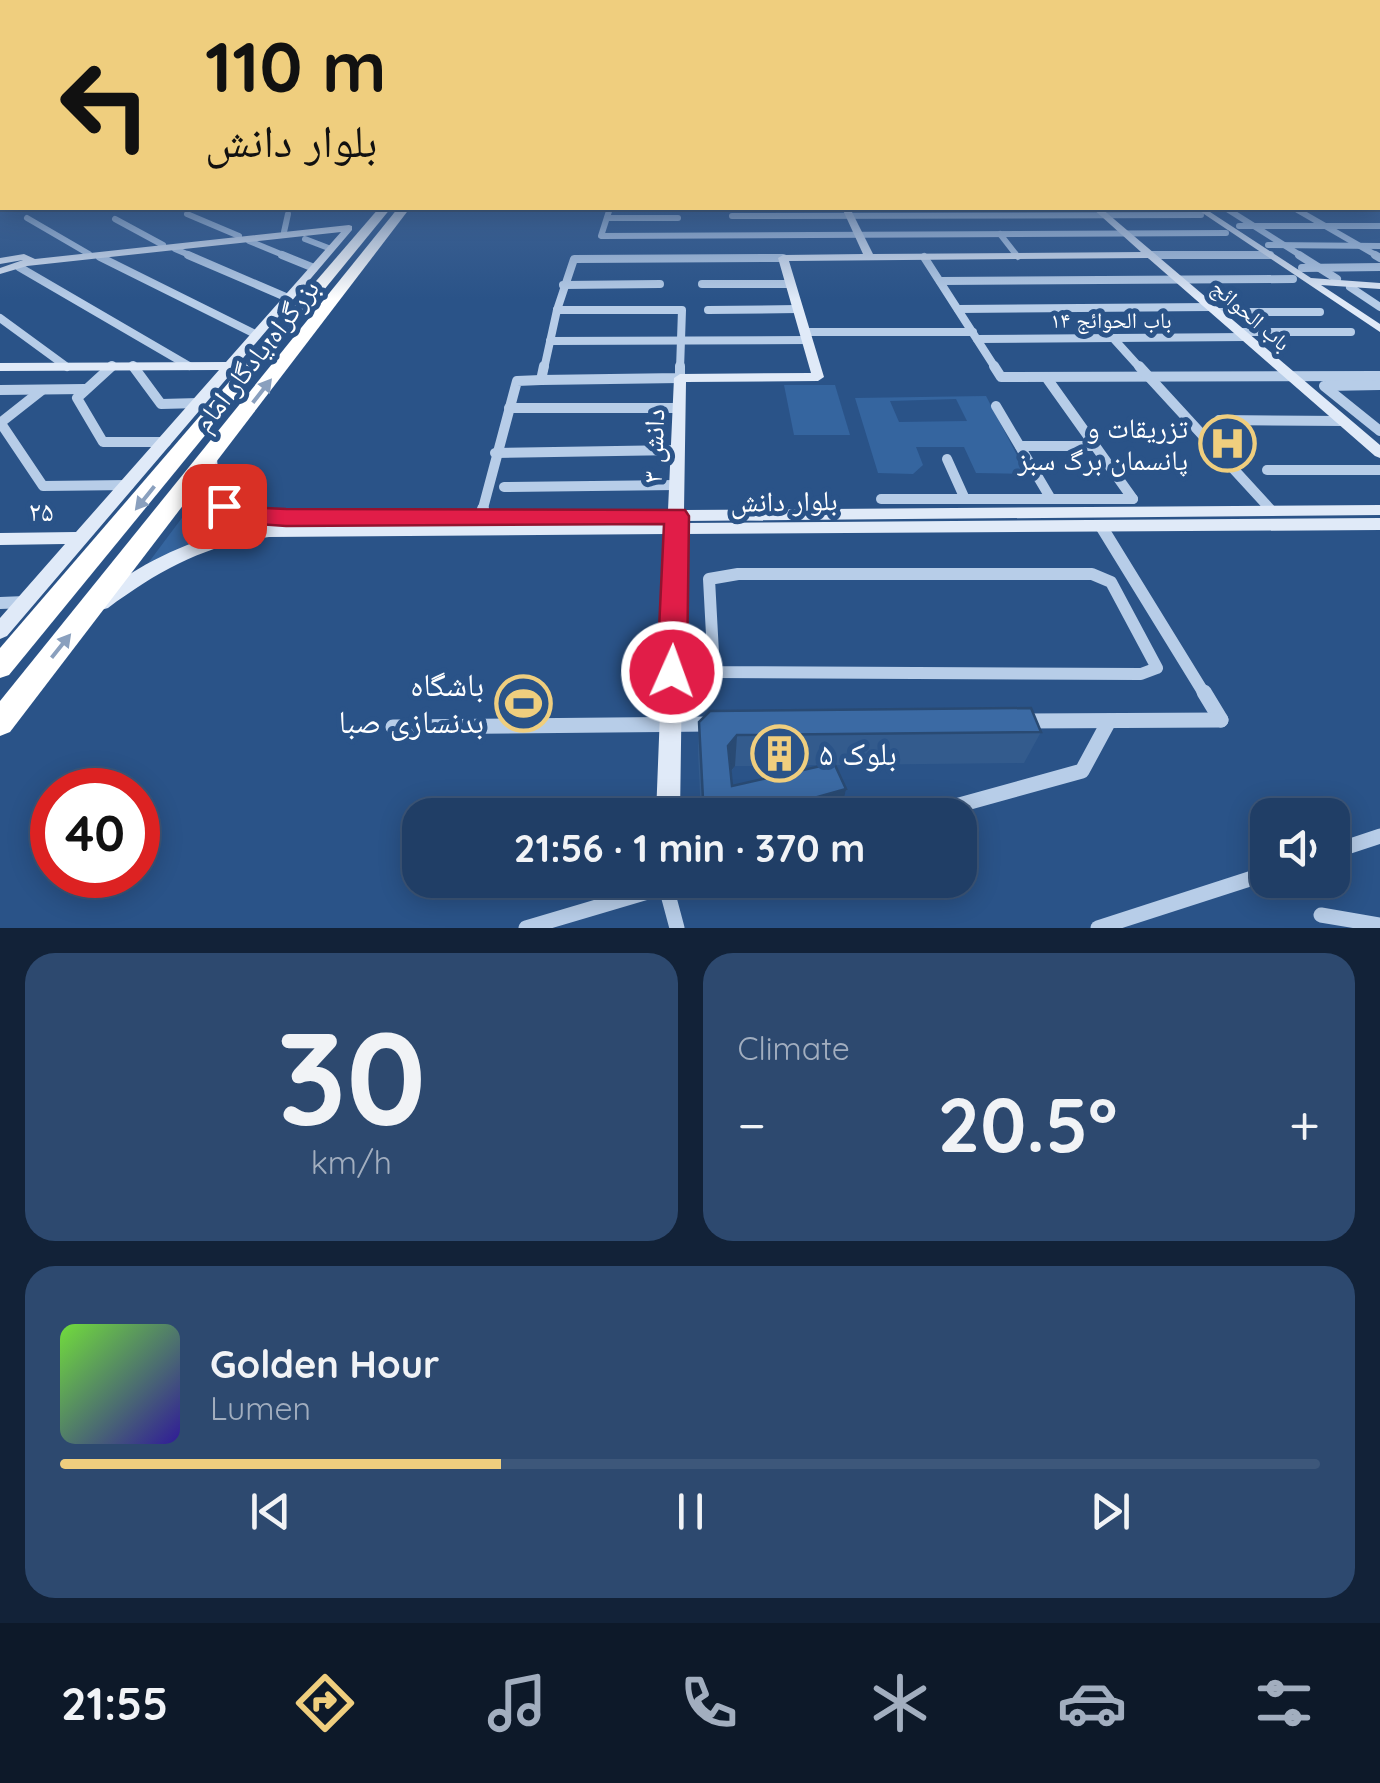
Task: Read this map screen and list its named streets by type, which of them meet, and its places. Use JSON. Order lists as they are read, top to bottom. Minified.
{"streets":{"highway":["بزرگراه یادگار امام"],"street":["باب الحوائج","باب الحوائج ۱۴","دانش ۳","بلوار دانش","۲۵"]},"crossings":[["باب الحوائج","باب الحوائج ۱۴"],["بزرگراه یادگار امام","بلوار دانش"],["دانش ۳","بلوار دانش"]],"places":{"hospital":["تزریقات و پانسمان برگ سبز"],"sports":["باشگاه بدنسازی صبا"],"building":["بلوک ۵"]},"page":{"turn":["110 m","بلوار دانش"],"limit":"40","trip":"21:56 · 1 min · 370 m","tile":[["30","km/h"],"Climate"],"heat":["−","20.5°","+"],"song":["Golden Hour","Lumen"],"tabs":"21:55"}}
